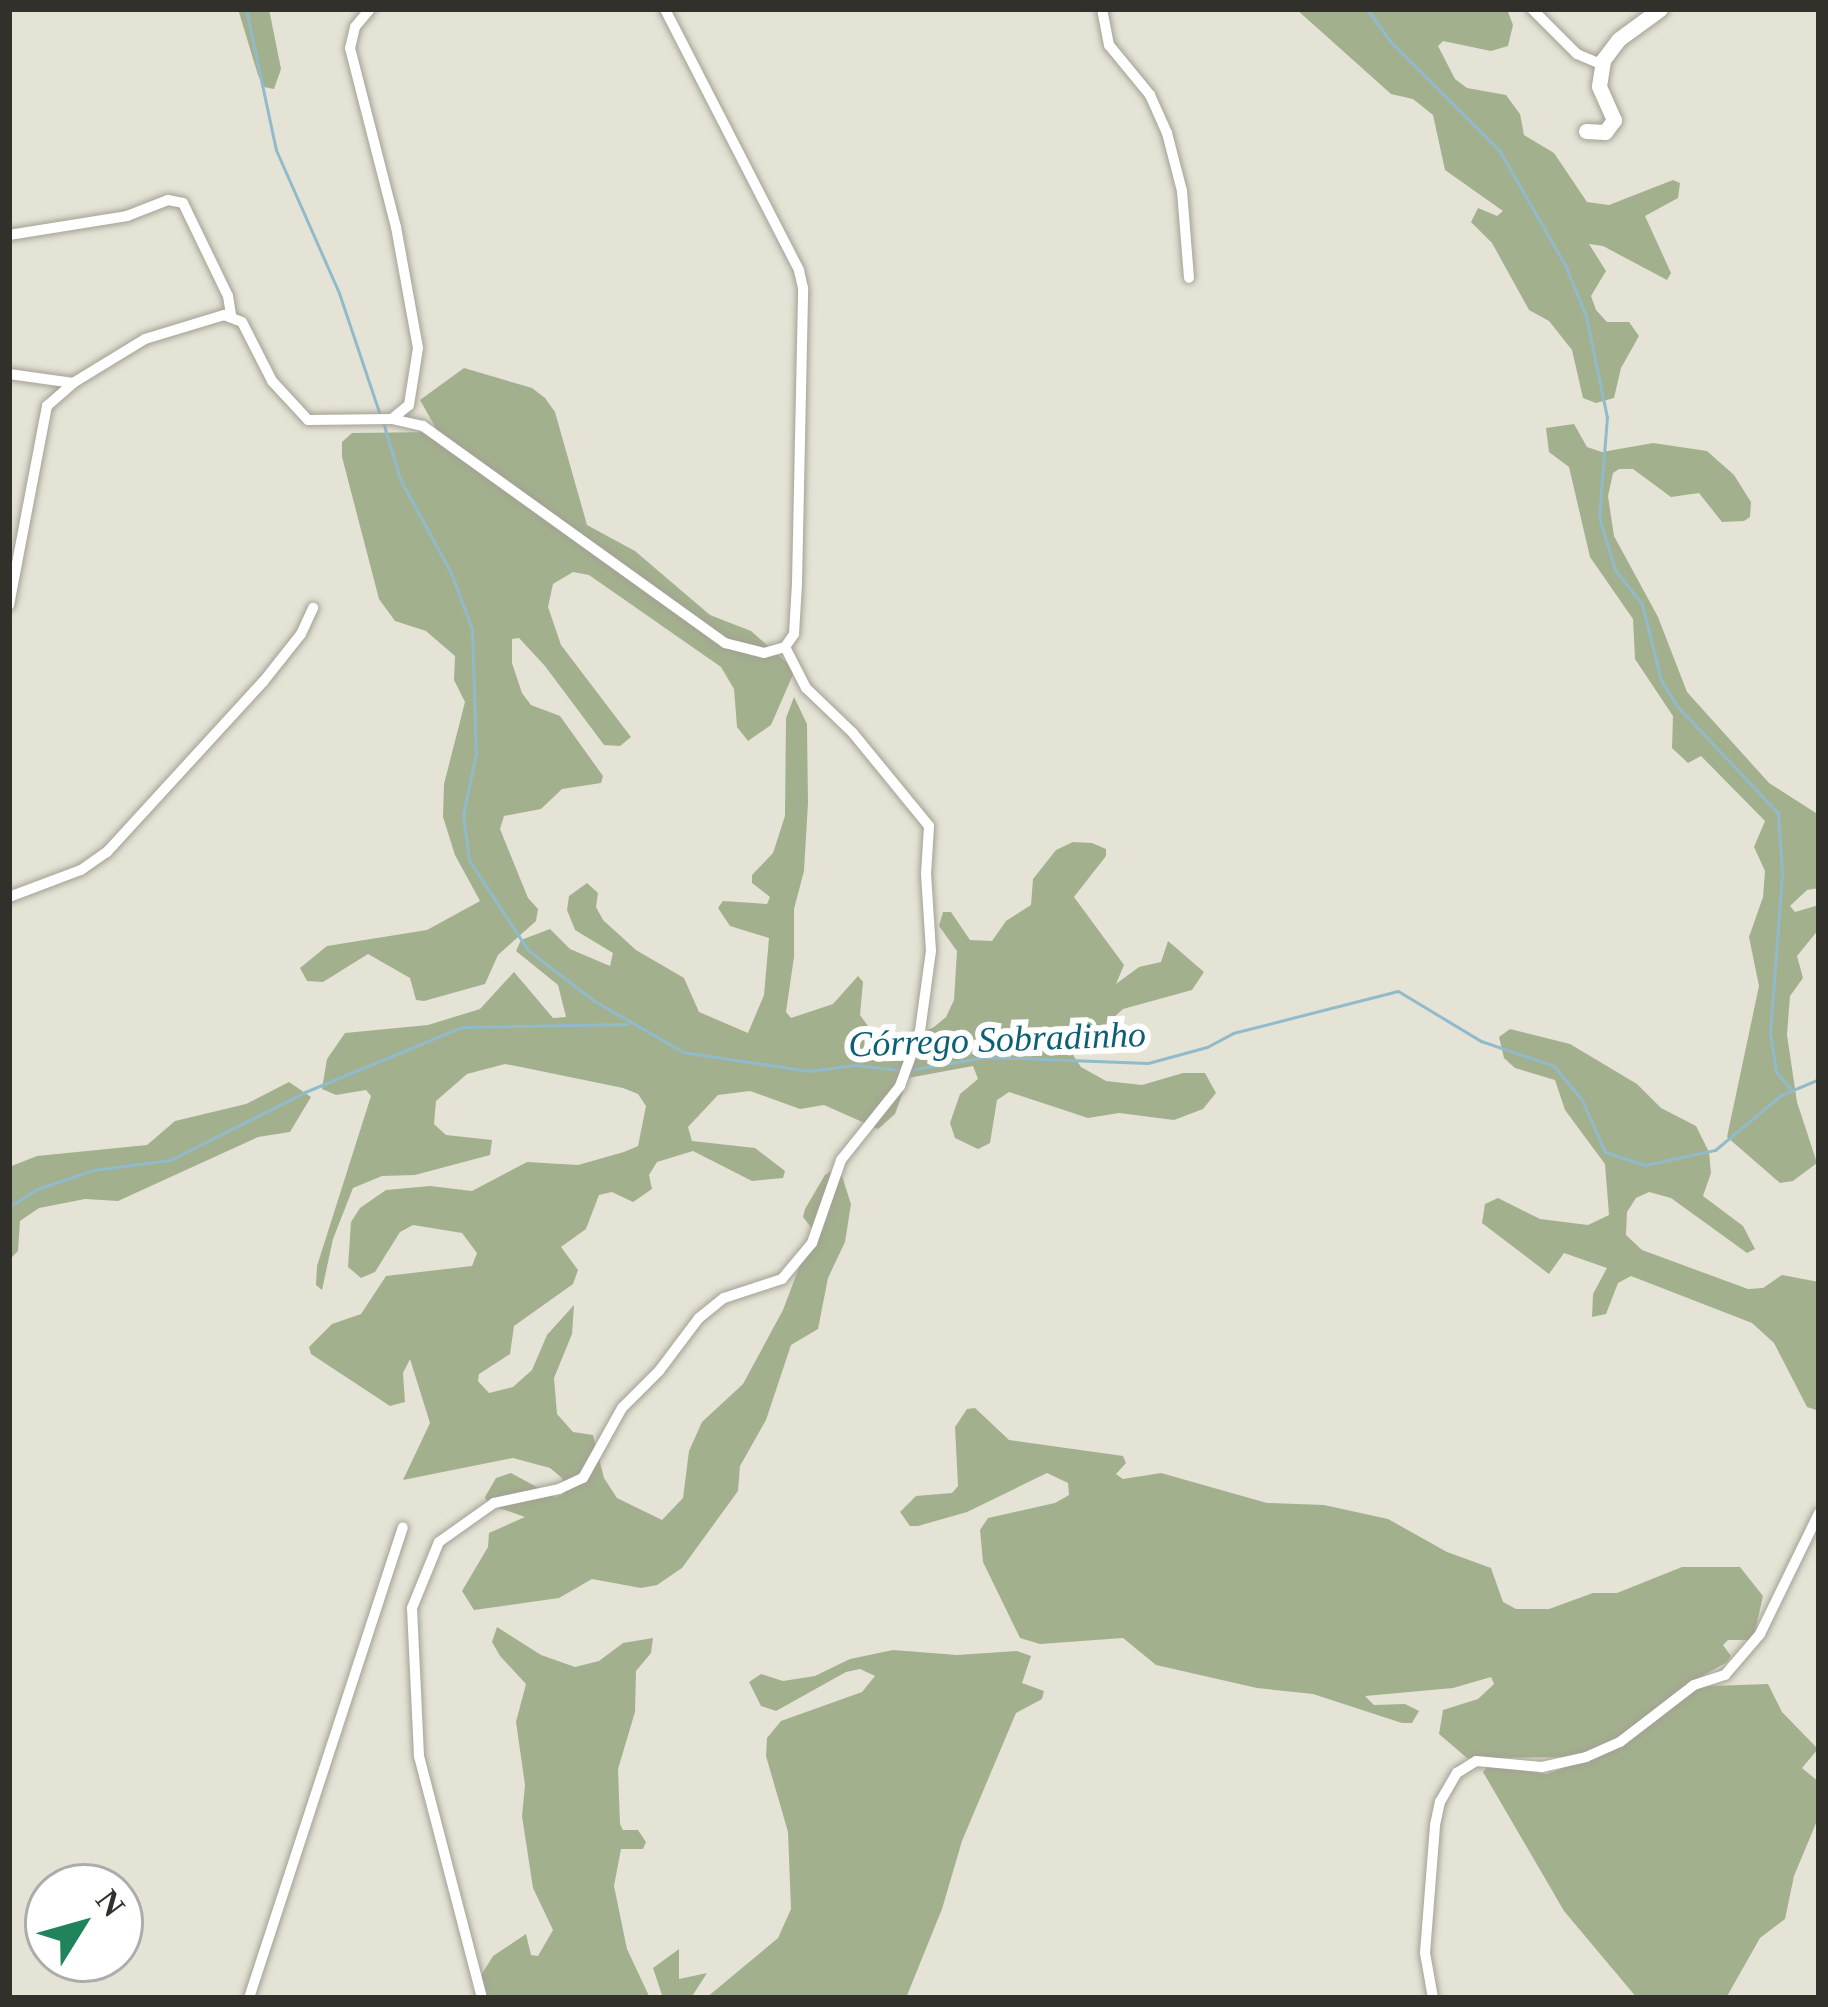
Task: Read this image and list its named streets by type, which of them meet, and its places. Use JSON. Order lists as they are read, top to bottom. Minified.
{"water":["Córrego Sobradinho"],"north":"top right"}
